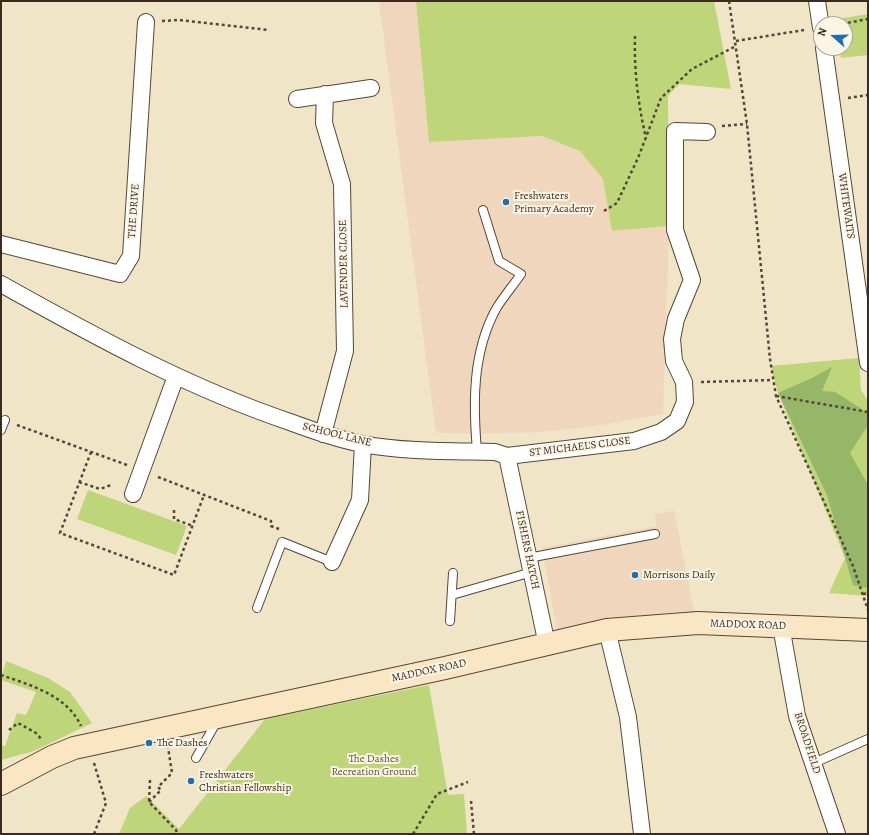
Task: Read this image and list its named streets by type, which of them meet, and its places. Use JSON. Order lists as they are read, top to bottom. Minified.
{"streets":{"street":["WHITEWAITS","THE DRIVE","LAVENDER CLOSE","SCHOOL LANE","ST MICHAEL'S CLOSE","FISHERS HATCH","MADDOX ROAD","BROADFIELD"]},"crossings":[["LAVENDER CLOSE","SCHOOL LANE"],["SCHOOL LANE","ST MICHAEL'S CLOSE"],["SCHOOL LANE","FISHERS HATCH"],["ST MICHAEL'S CLOSE","FISHERS HATCH"],["FISHERS HATCH","MADDOX ROAD"],["MADDOX ROAD","BROADFIELD"]],"parks":["The Dashes Recreation Ground"],"places":["Freshwaters Primary Academy","Morrisons Daily","The Dashes","Freshwaters Christian Fellowship"],"north":"left"}
